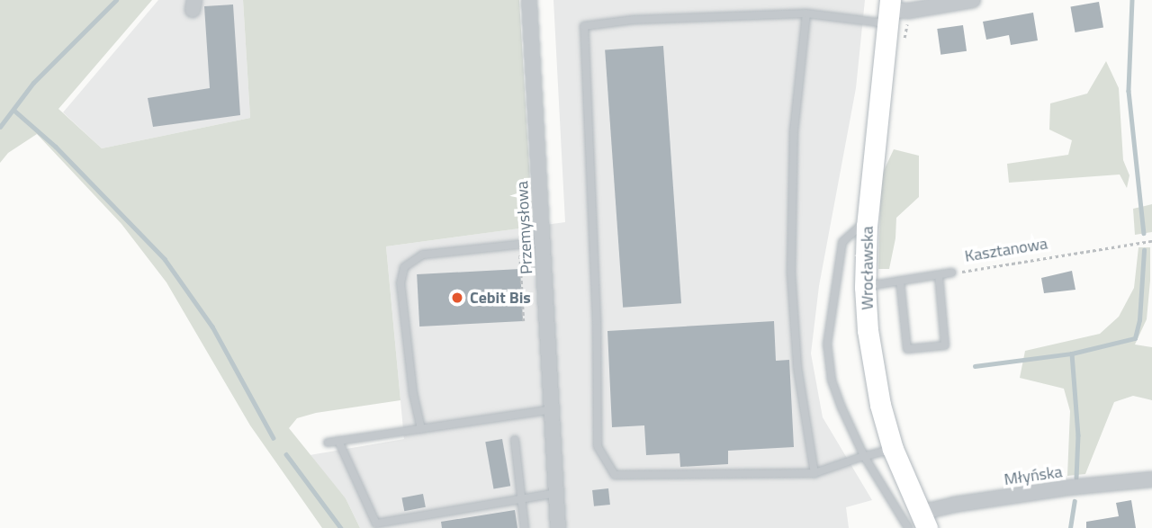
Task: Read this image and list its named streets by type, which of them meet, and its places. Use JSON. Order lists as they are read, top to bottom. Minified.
{"streets":{"main road":["Wrocławska"],"street":["Przemysłowa","Młyńska"],"lane":["Kasztanowa"]},"crossings":[["Kasztanowa","Wrocławska"],["Wrocławska","Młyńska"]],"places":["Cebit Bis"]}
